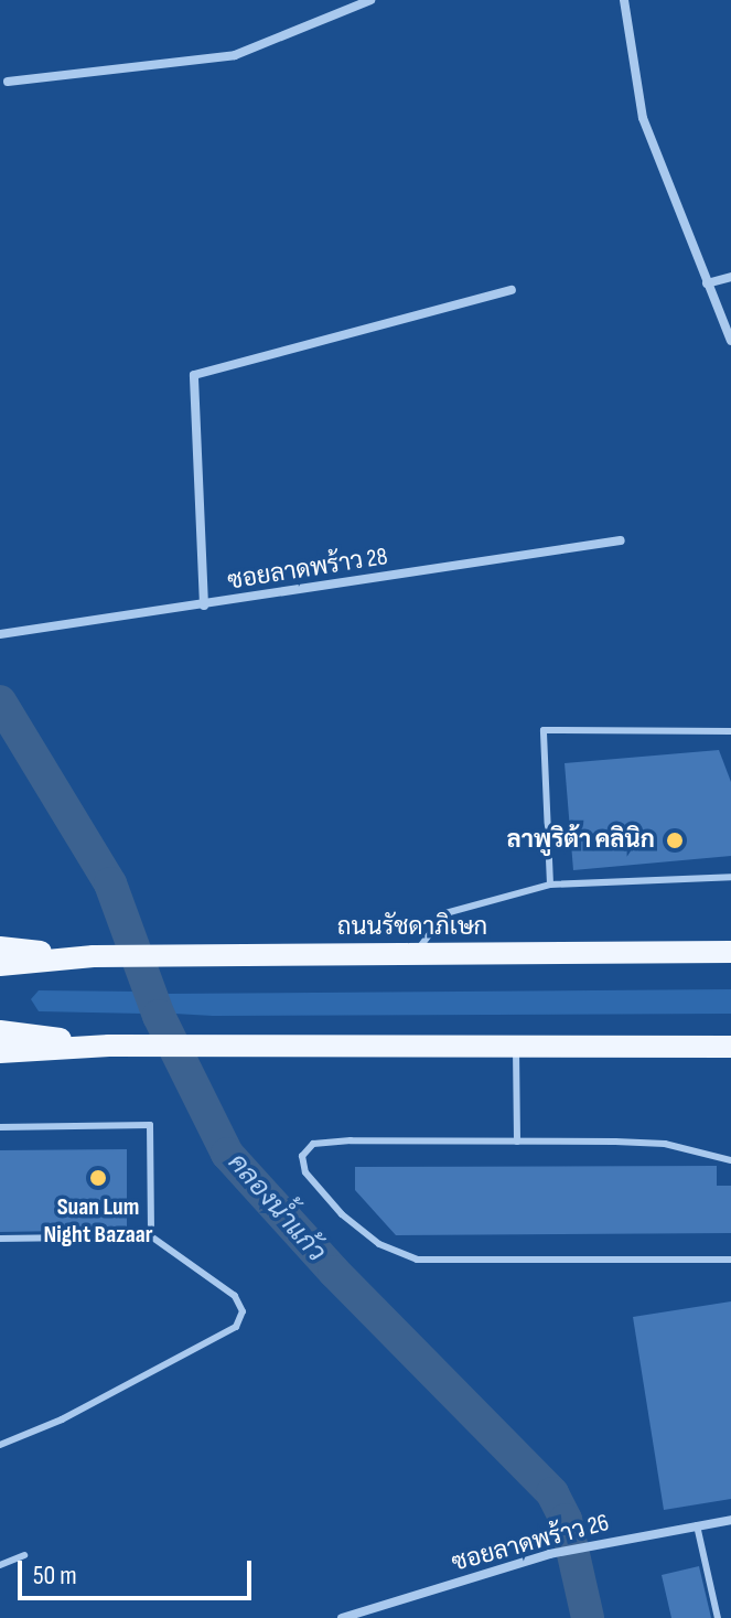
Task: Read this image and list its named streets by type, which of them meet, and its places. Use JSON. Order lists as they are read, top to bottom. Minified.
{"streets":{"main road":["ถนนรัชดาภิเษก"],"street":["ซอยลาดพร้าว 28","ซอยลาดพร้าว 26"]},"water":["คลองน้ำแก้ว"],"places":["ลาพูริต้า คลินิก","Suan Lum Night Bazaar"],"scale_bar":"50 m"}
